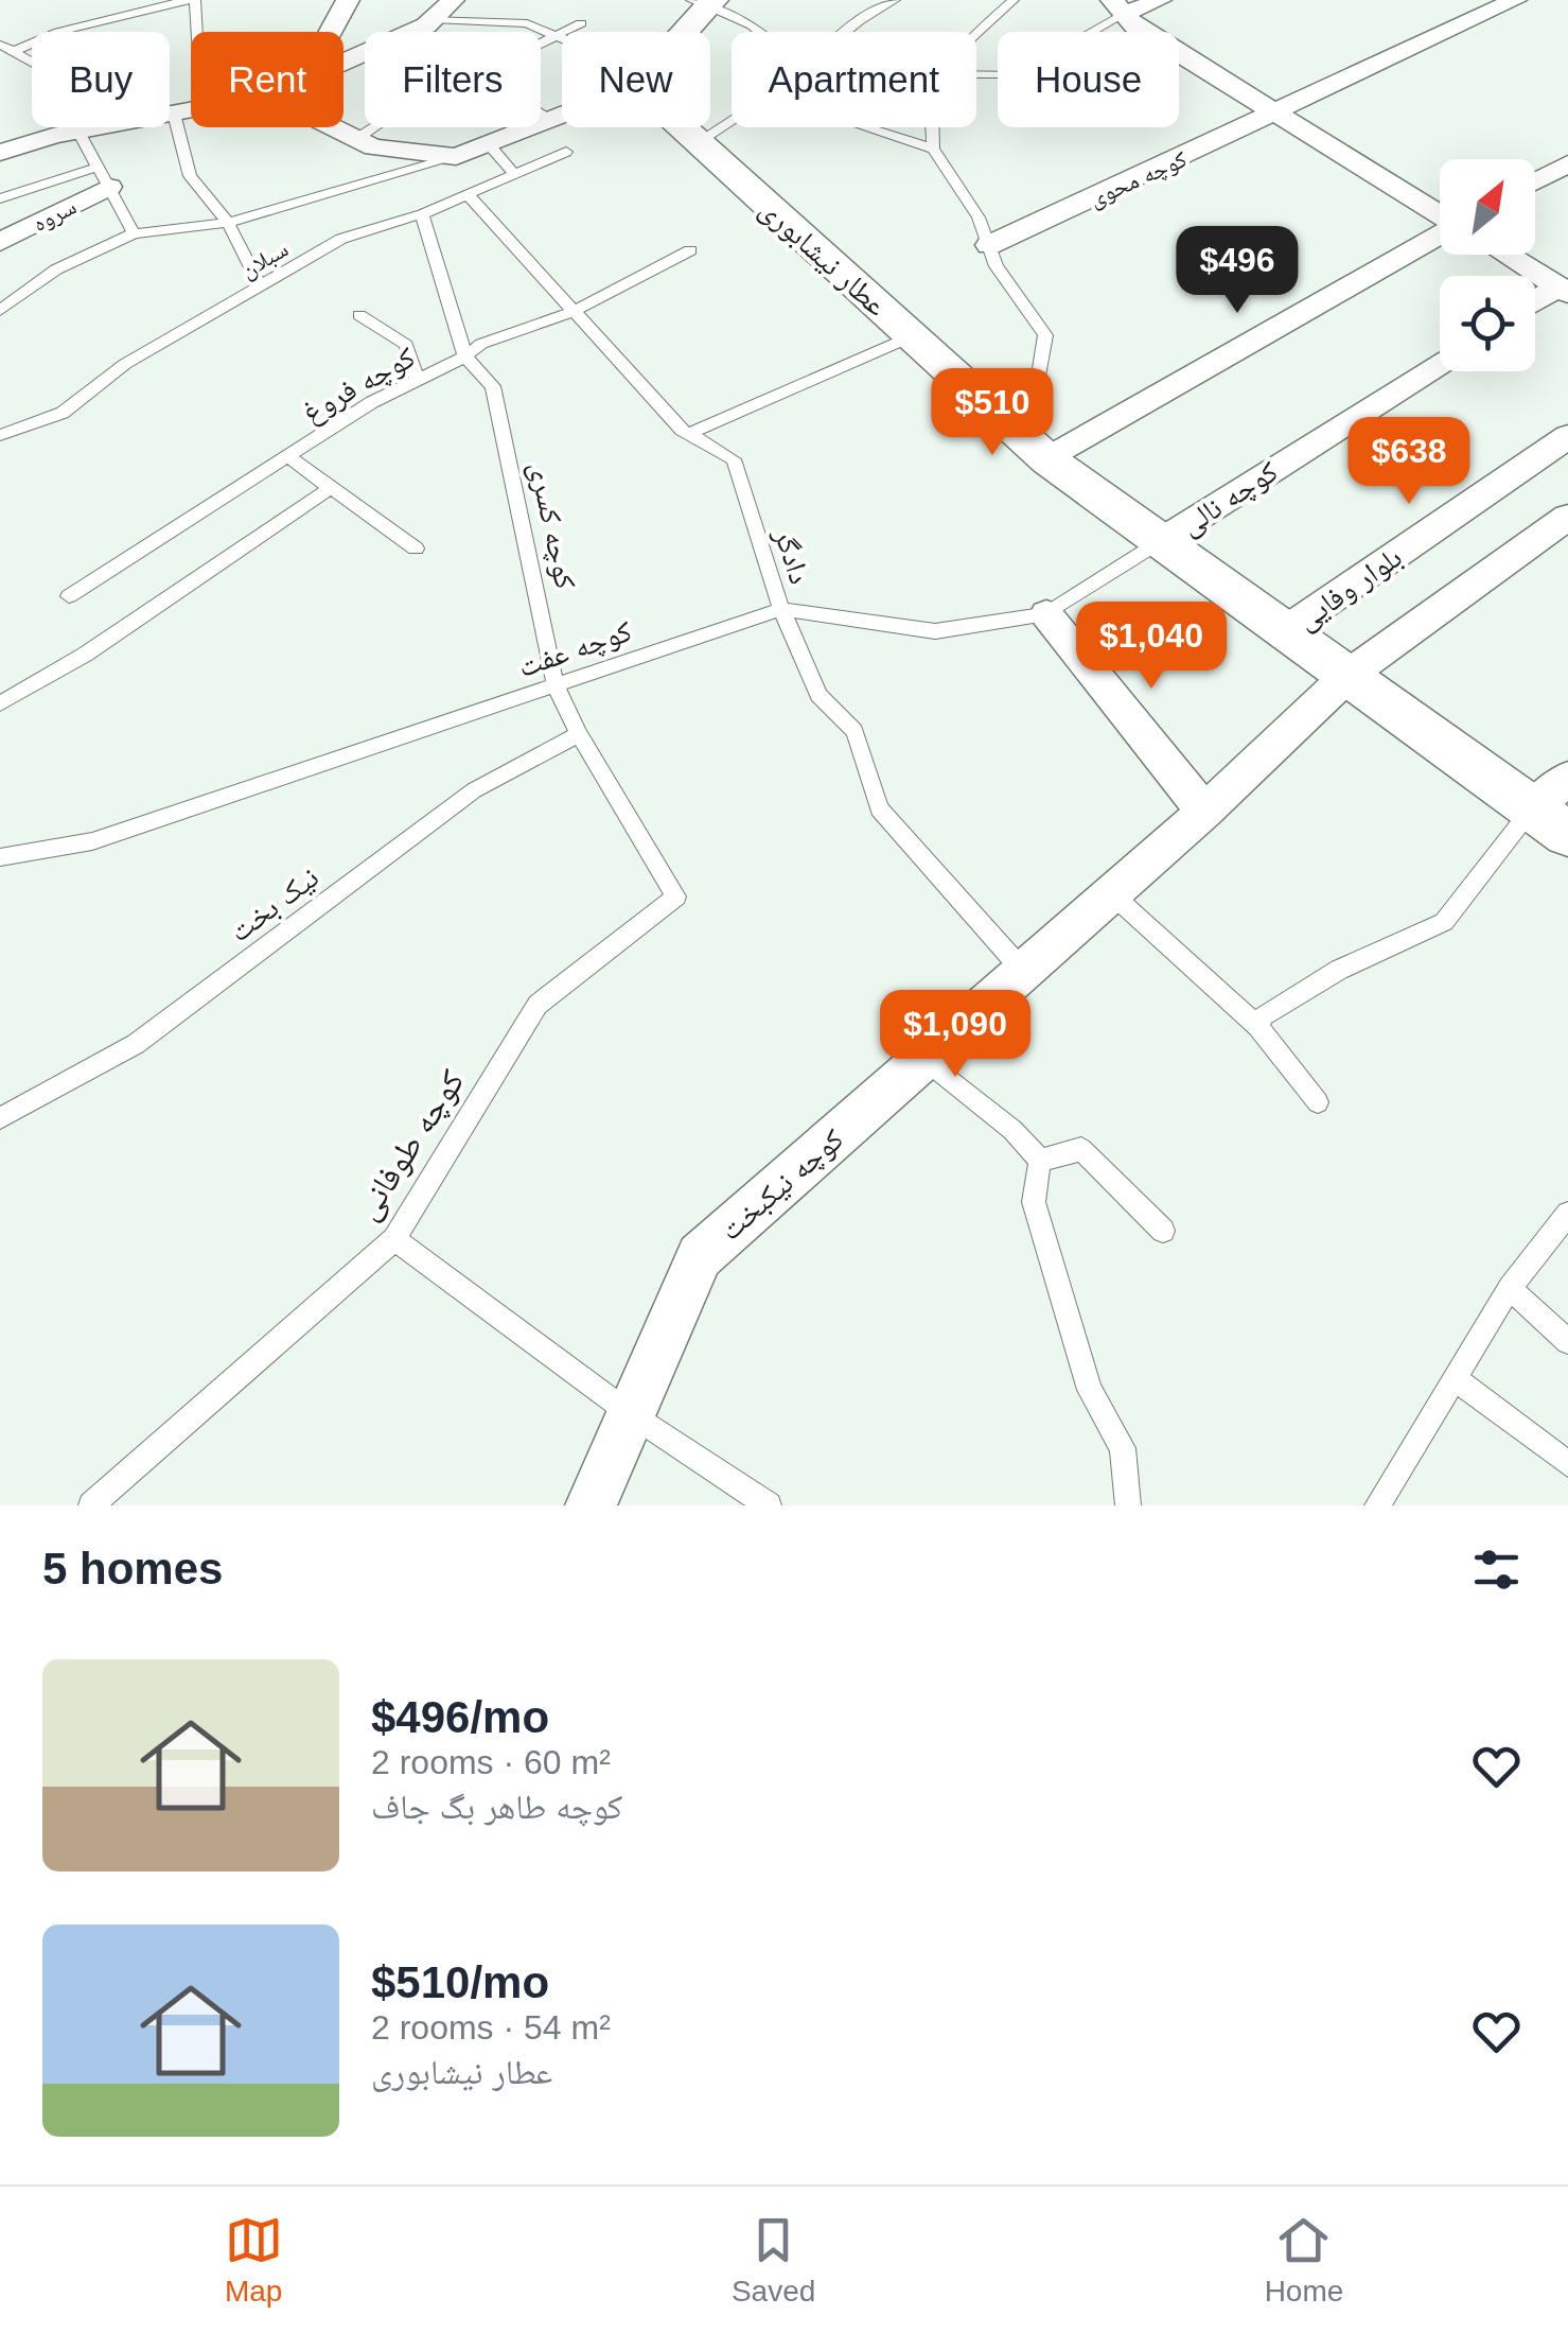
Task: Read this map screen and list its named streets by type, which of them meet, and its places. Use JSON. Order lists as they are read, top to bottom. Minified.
{"streets":{"street":["کوچه محوی","سروه","عطار نیشابوری","کوچه نالی","بلوار وفایی","کوچه نیکبخت"],"lane":["سبلان","کوچه فروغ","کوچه کسری","دادگر","کوچه عفت","نیک بخت","کوچه طوفانی"]},"crossings":[["عطار نیشابوری","کوچه نالی"],["عطار نیشابوری","بلوار وفایی"],["عطار نیشابوری","کوچه عفت"],["عطار نیشابوری","کوچه نیکبخت"],["سبلان","کوچه کسری"],["سبلان","دادگر"],["کوچه فروغ","کوچه کسری"],["کوچه فروغ","دادگر"],["کوچه نالی","کوچه عفت"],["کوچه کسری","کوچه عفت"],["کوچه کسری","نیک بخت"],["کوچه کسری","کوچه طوفانی"],["دادگر","کوچه عفت"],["دادگر","کوچه نیکبخت"]],"north":"top right","page":{"chip":["Buy","Rent","Filters","New","Apartment","House"],"price":["$496","$510","$638","$1,040","$1,090"],"heading":"5 homes","list":[{"name":"$496/mo","note":"2 rooms · 60 m² · کوچه طاهر بگ جاف"},{"name":"$510/mo","note":"2 rooms · 54 m² · عطار نیشابوری"}],"tabs":["Map","Saved","Home"]}}
